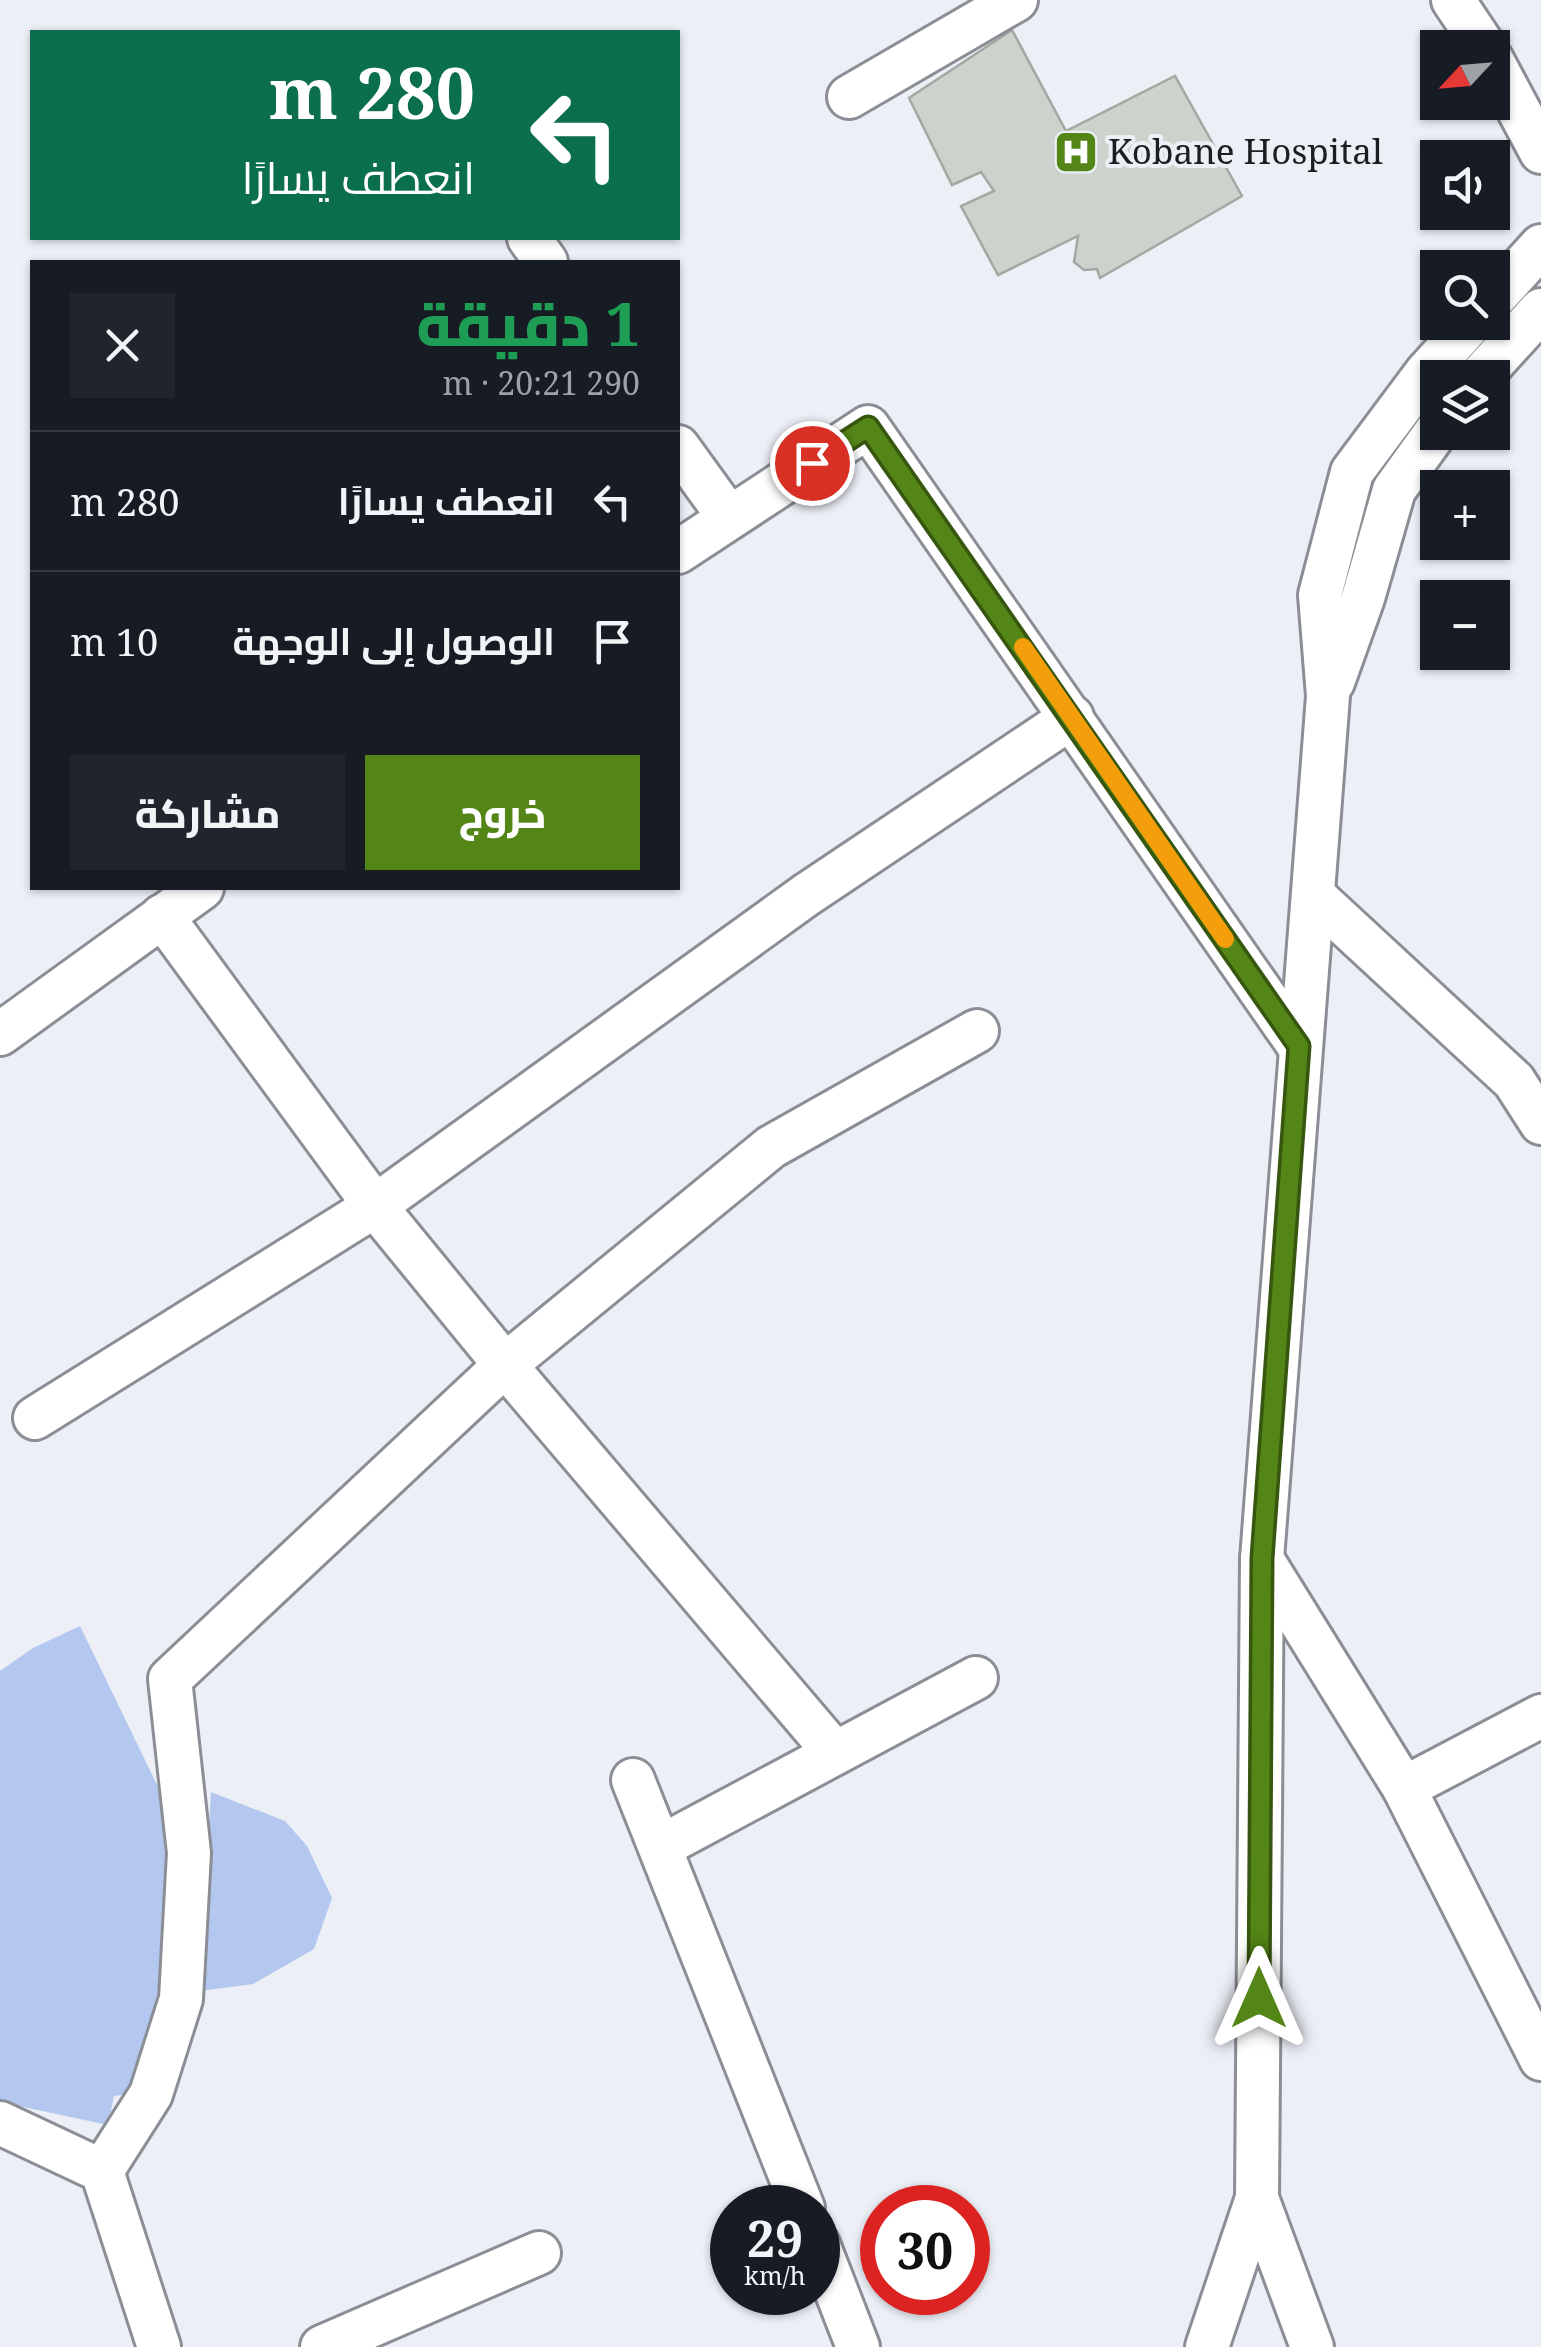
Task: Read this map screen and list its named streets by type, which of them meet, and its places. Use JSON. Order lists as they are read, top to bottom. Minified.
{"places":{"hospital":["Kobane Hospital"]},"north":"bottom left","page":{"map_buttons":["+","−"],"turn":["280 m","انعطف يسارًا"],"heading":["1 دقيقة","290 m · 20:21"],"list":[{"name":"انعطف يسارًا","value":"280 m"},{"name":"الوصول إلى الوجهة","value":"10 m"}],"buttons":["خروج","مشاركة"],"speed":"29 km/h","limit":"30"}}
